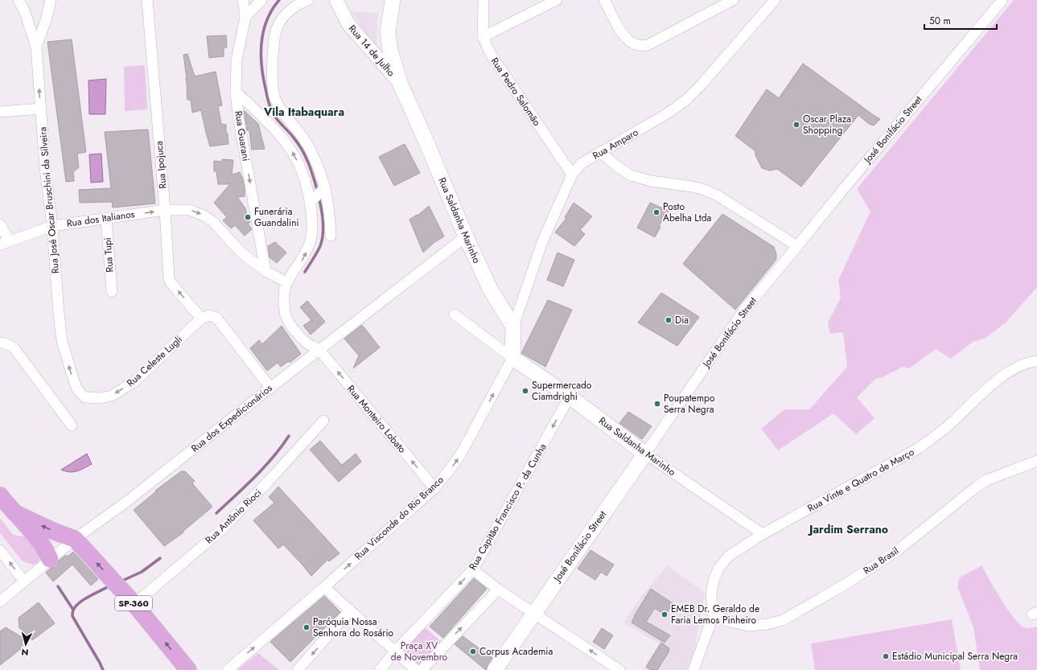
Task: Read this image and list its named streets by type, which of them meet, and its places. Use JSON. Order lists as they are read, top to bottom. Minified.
{"streets":{"main road":["José Bonifácio Street","Rua Saldanha Marinho","SP-360"],"street":["Rua 14 de Julho","Rua Pedro Salomão","Rua Guarani","Rua Amparo","Rua Ipojuca","Rua José Oscar Bruschini da Silveira","Rua dos Italianos","Rua Tupi","Rua Celeste Lugli","Rua dos Expedicionários","Rua Monteiro Lobato","Rua Vinte e Quatro de Março","Rua Capitão Francisco P. da Cunha","Rua Antônio Rioci","Rua Visconde do Rio Branco","Rua Brasil"]},"crossings":[["Rua 14 de Julho","Rua Saldanha Marinho"],["Rua Pedro Salomão","Rua Amparo"],["José Bonifácio Street","Rua Saldanha Marinho"],["Rua Guarani","Rua dos Italianos"],["Rua Amparo","Rua Saldanha Marinho"],["Rua Ipojuca","Rua dos Italianos"],["Rua Ipojuca","Rua Celeste Lugli"],["Rua José Oscar Bruschini da Silveira","Rua dos Italianos"],["Rua José Oscar Bruschini da Silveira","Rua Celeste Lugli"],["Rua dos Italianos","Rua Tupi"],["Rua dos Italianos","Rua Monteiro Lobato"],["Rua Saldanha Marinho","Rua dos Expedicionários"],["Rua Saldanha Marinho","Rua Vinte e Quatro de Março"],["Rua Saldanha Marinho","Rua Capitão Francisco P. da Cunha"],["Rua Saldanha Marinho","Rua Visconde do Rio Branco"],["Rua dos Expedicionários","Rua Monteiro Lobato"],["Rua dos Expedicionários","SP-360"],["Rua Monteiro Lobato","Rua Visconde do Rio Branco"],["Rua Vinte e Quatro de Março","Rua Brasil"],["Rua Antônio Rioci","SP-360"]],"one_way":["Rua Guarani","Rua José Oscar Bruschini da Silveira","Rua dos Italianos","Rua Celeste Lugli","Rua Monteiro Lobato","Rua Visconde do Rio Branco"],"districts":["Vila Itabaquara","Jardim Serrano"],"parks":["Praça XV de Novembro"],"places":["Oscar Plaza Shopping","Posto Abelha Ltda","Funerária Guandalini","Dia","Supermercado Ciamdrighi","Poupatempo Serra Negra","EMEB Dr. Geraldo de Faria Lemos Pinheiro","Paróquia Nossa Senhora do Rosário","Corpus Academia","Estádio Municipal Serra Negra"],"scale_bar":"50 m","north":"bottom"}
